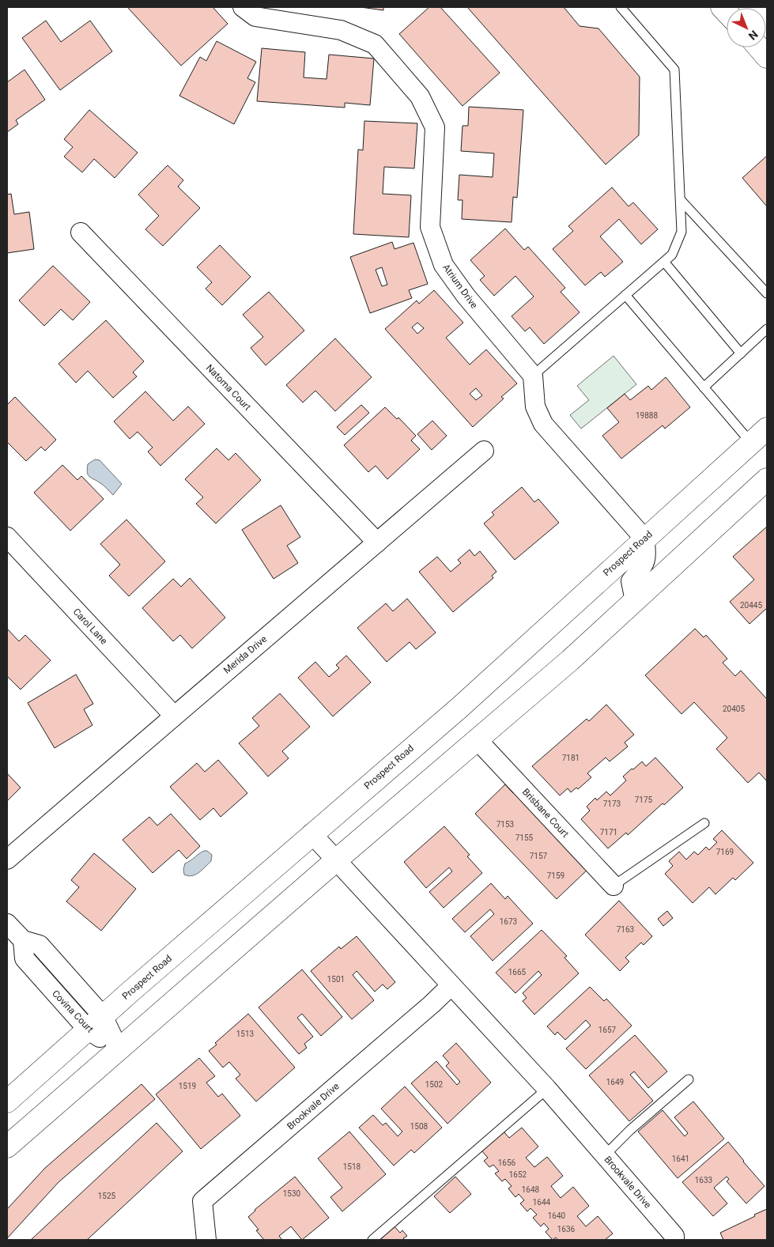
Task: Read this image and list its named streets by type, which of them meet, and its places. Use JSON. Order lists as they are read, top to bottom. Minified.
{"streets":{"main road":["Prospect Road"],"street":["Atrium Drive","Natoma Court","Carol Lane","Merida Drive","Brisbane Court","Covina Court","Brookvale Drive"]},"crossings":[["Natoma Court","Merida Drive"],["Prospect Road","Covina Court"],["Prospect Road","Brookvale Drive"],["Carol Lane","Merida Drive"]],"house_numbers":["19888","20445","20405","7181","7175","7173","7153","7171","7155","7169","7157","7159","1673","7163","1665","1501","1657","1513","1649","1502","1519","1508","1641","1656","1518","1652","1633","1648","1530","1525","1644","1640","1636"],"north":"bottom right"}
